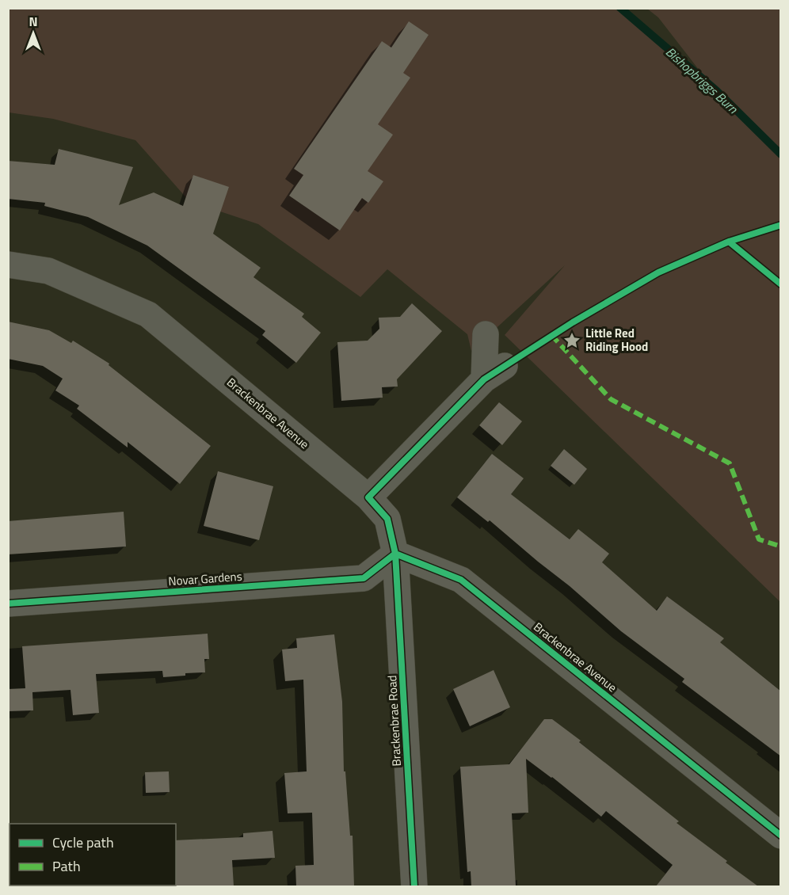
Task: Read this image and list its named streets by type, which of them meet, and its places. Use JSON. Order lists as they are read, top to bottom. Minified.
{"streets":{"street":["Brackenbrae Avenue","Novar Gardens","Brackenbrae Road"]},"crossings":[["Brackenbrae Avenue","Novar Gardens"],["Brackenbrae Avenue","Brackenbrae Road"],["Novar Gardens","Brackenbrae Road"]],"water":["Bishopbriggs Burn"],"places":{"place":["Little Red Riding Hood"]},"legend":["Cycle path","Path"],"north":"top"}
